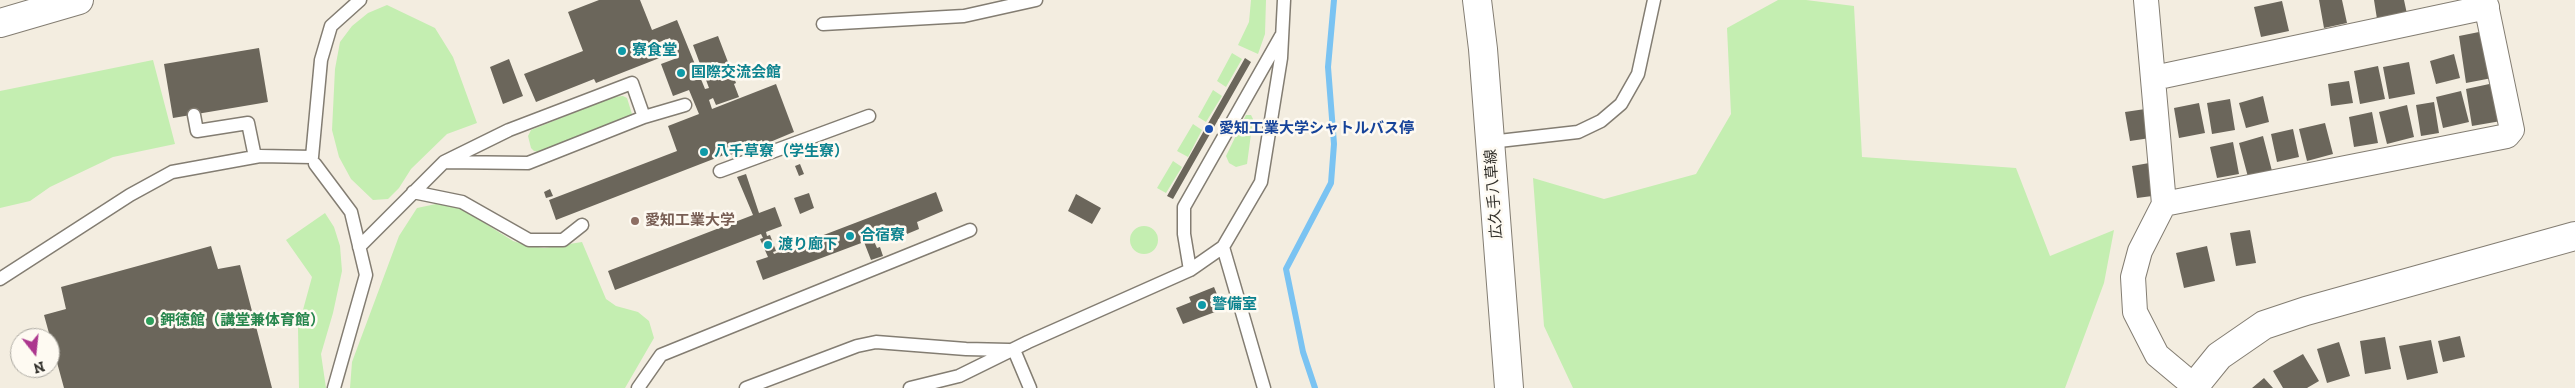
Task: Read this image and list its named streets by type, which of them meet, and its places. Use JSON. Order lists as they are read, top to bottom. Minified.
{"streets":{"street":["広久手八草線"]},"places":["寮食堂","国際交流会館","愛知工業大学シャトルバス停","八千草寮（学生寮）","愛知工業大学","合宿寮","渡り廊下","警備室","鉀徳館（講堂兼体育館）"],"north":"bottom"}
